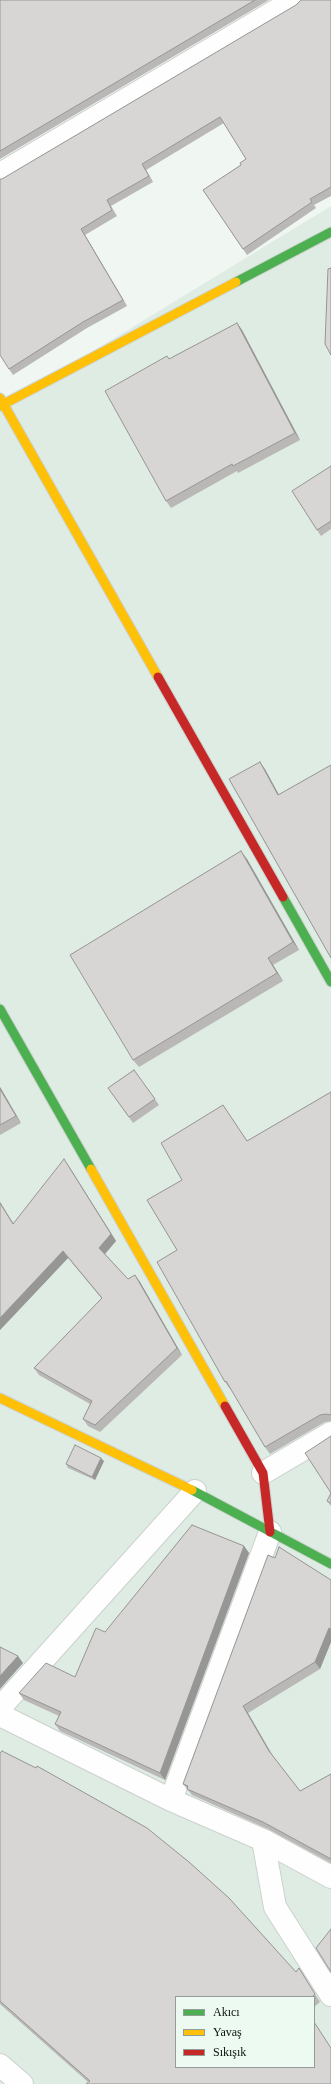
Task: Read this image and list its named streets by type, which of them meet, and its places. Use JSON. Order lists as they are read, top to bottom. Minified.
{"legend":["Akıcı","Yavaş","Sıkışık"]}
